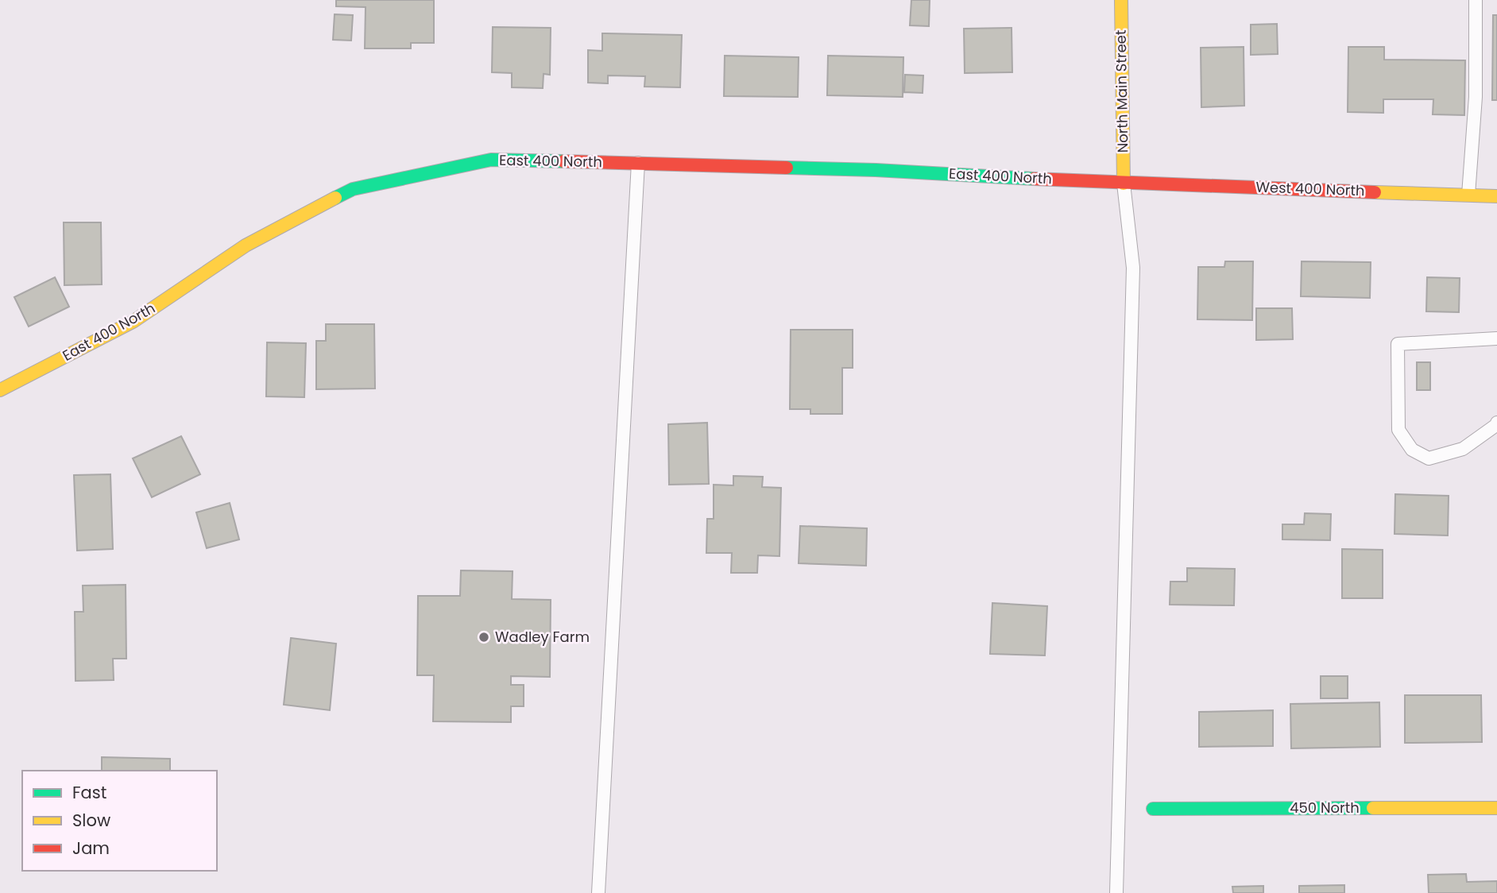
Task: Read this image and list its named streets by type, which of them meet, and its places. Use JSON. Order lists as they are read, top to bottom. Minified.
{"streets":{"street":["North Main Street","East 400 North","West 400 North","450 North"]},"crossings":[["North Main Street","East 400 North"],["North Main Street","West 400 North"],["East 400 North","West 400 North"]],"places":["Wadley Farm"],"legend":["Fast","Slow","Jam"]}
